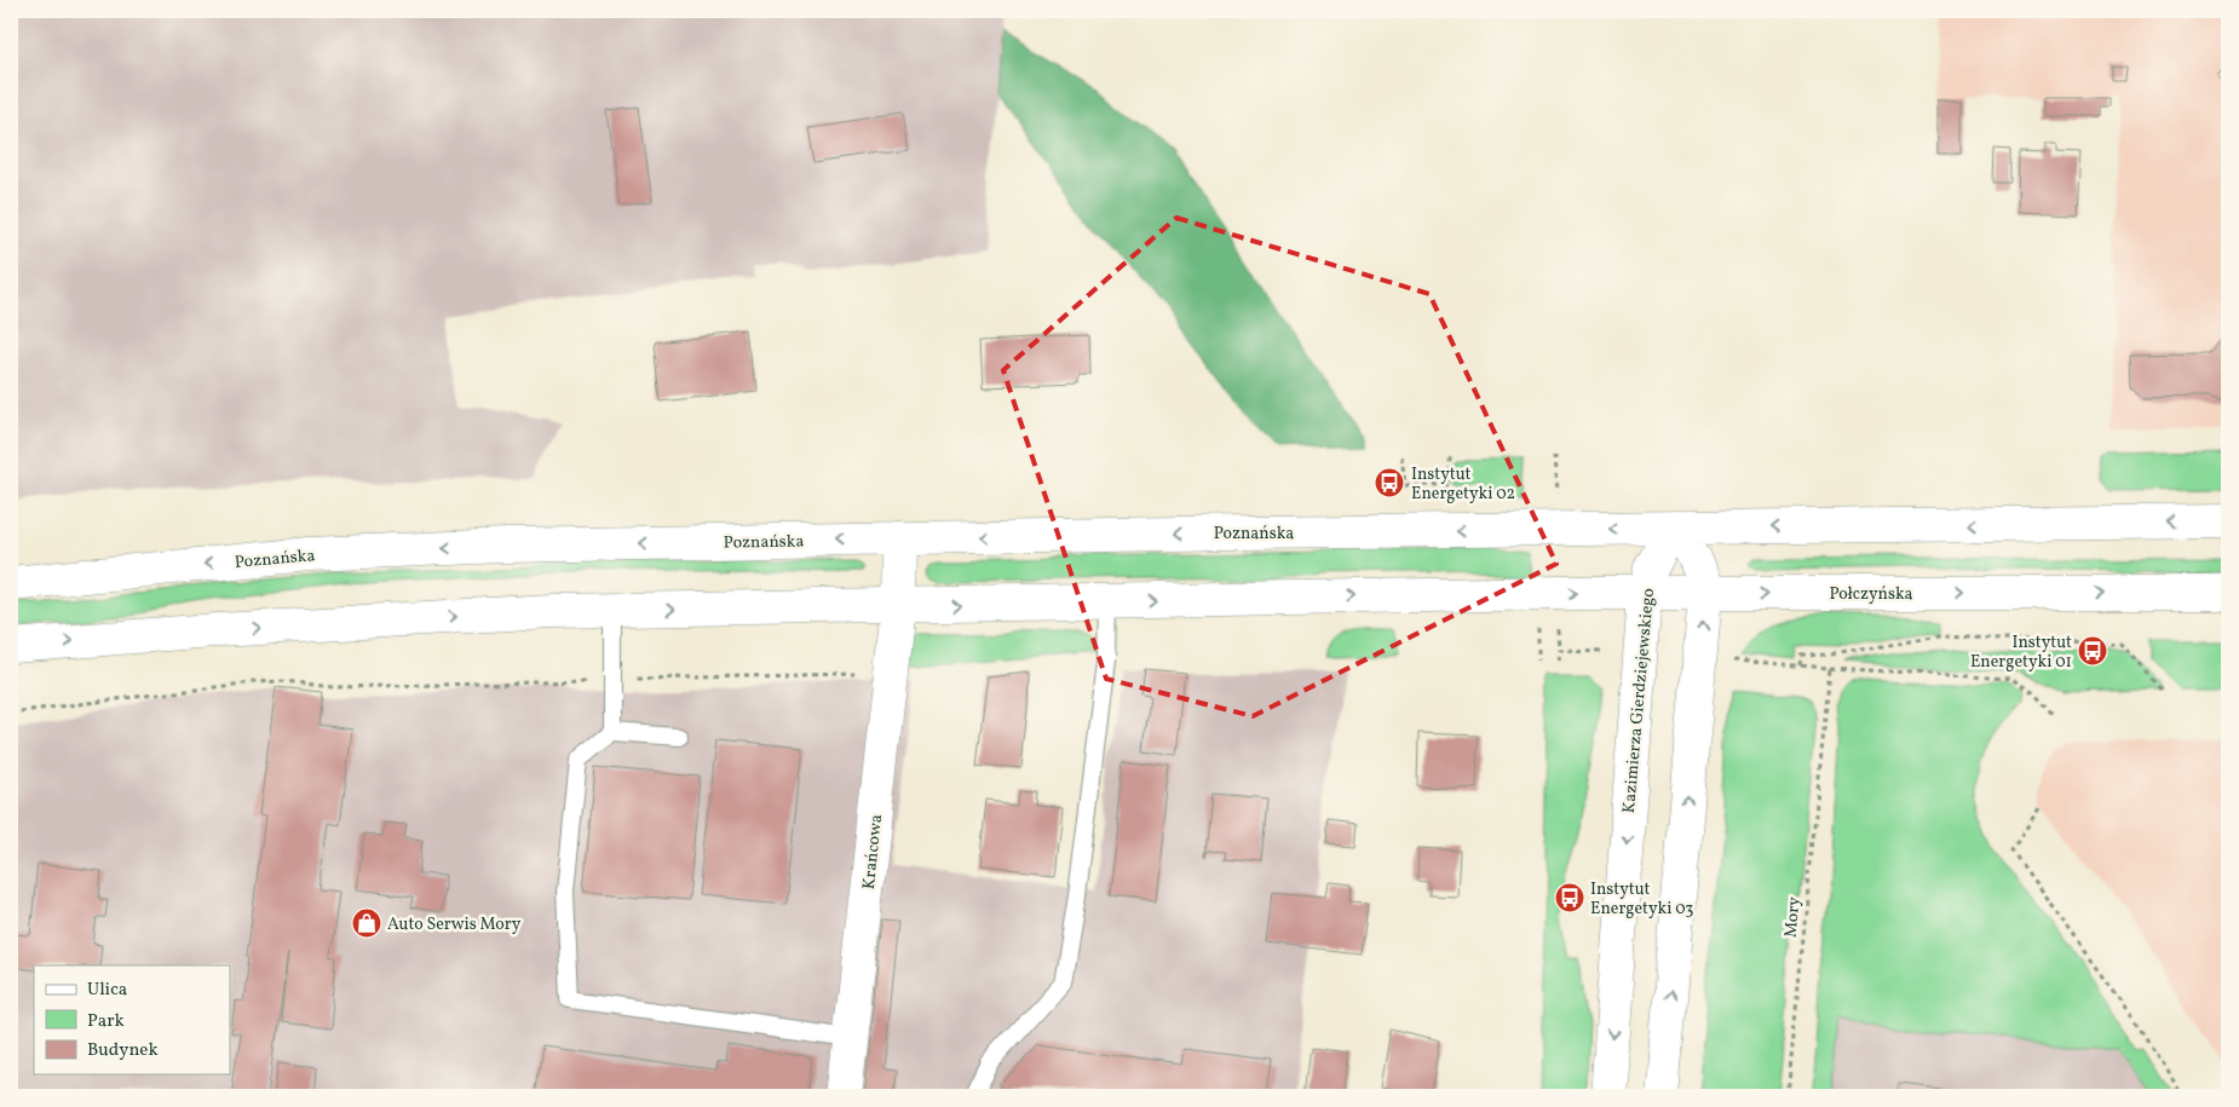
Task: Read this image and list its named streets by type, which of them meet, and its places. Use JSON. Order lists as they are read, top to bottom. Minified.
{"streets":{"main road":["Poznańska","Połczyńska","Kazimierza Gierdziejewskiego","Krańcowa"],"path":["Mory"]},"crossings":[["Poznańska","Kazimierza Gierdziejewskiego"],["Poznańska","Krańcowa"],["Połczyńska","Kazimierza Gierdziejewskiego"]],"places":{"bus stop":["Instytut Energetyki 02","Instytut Energetyki 01","Instytut Energetyki 03"],"shop":["Auto Serwis Mory"]},"legend":["Ulica","Park","Budynek"]}
